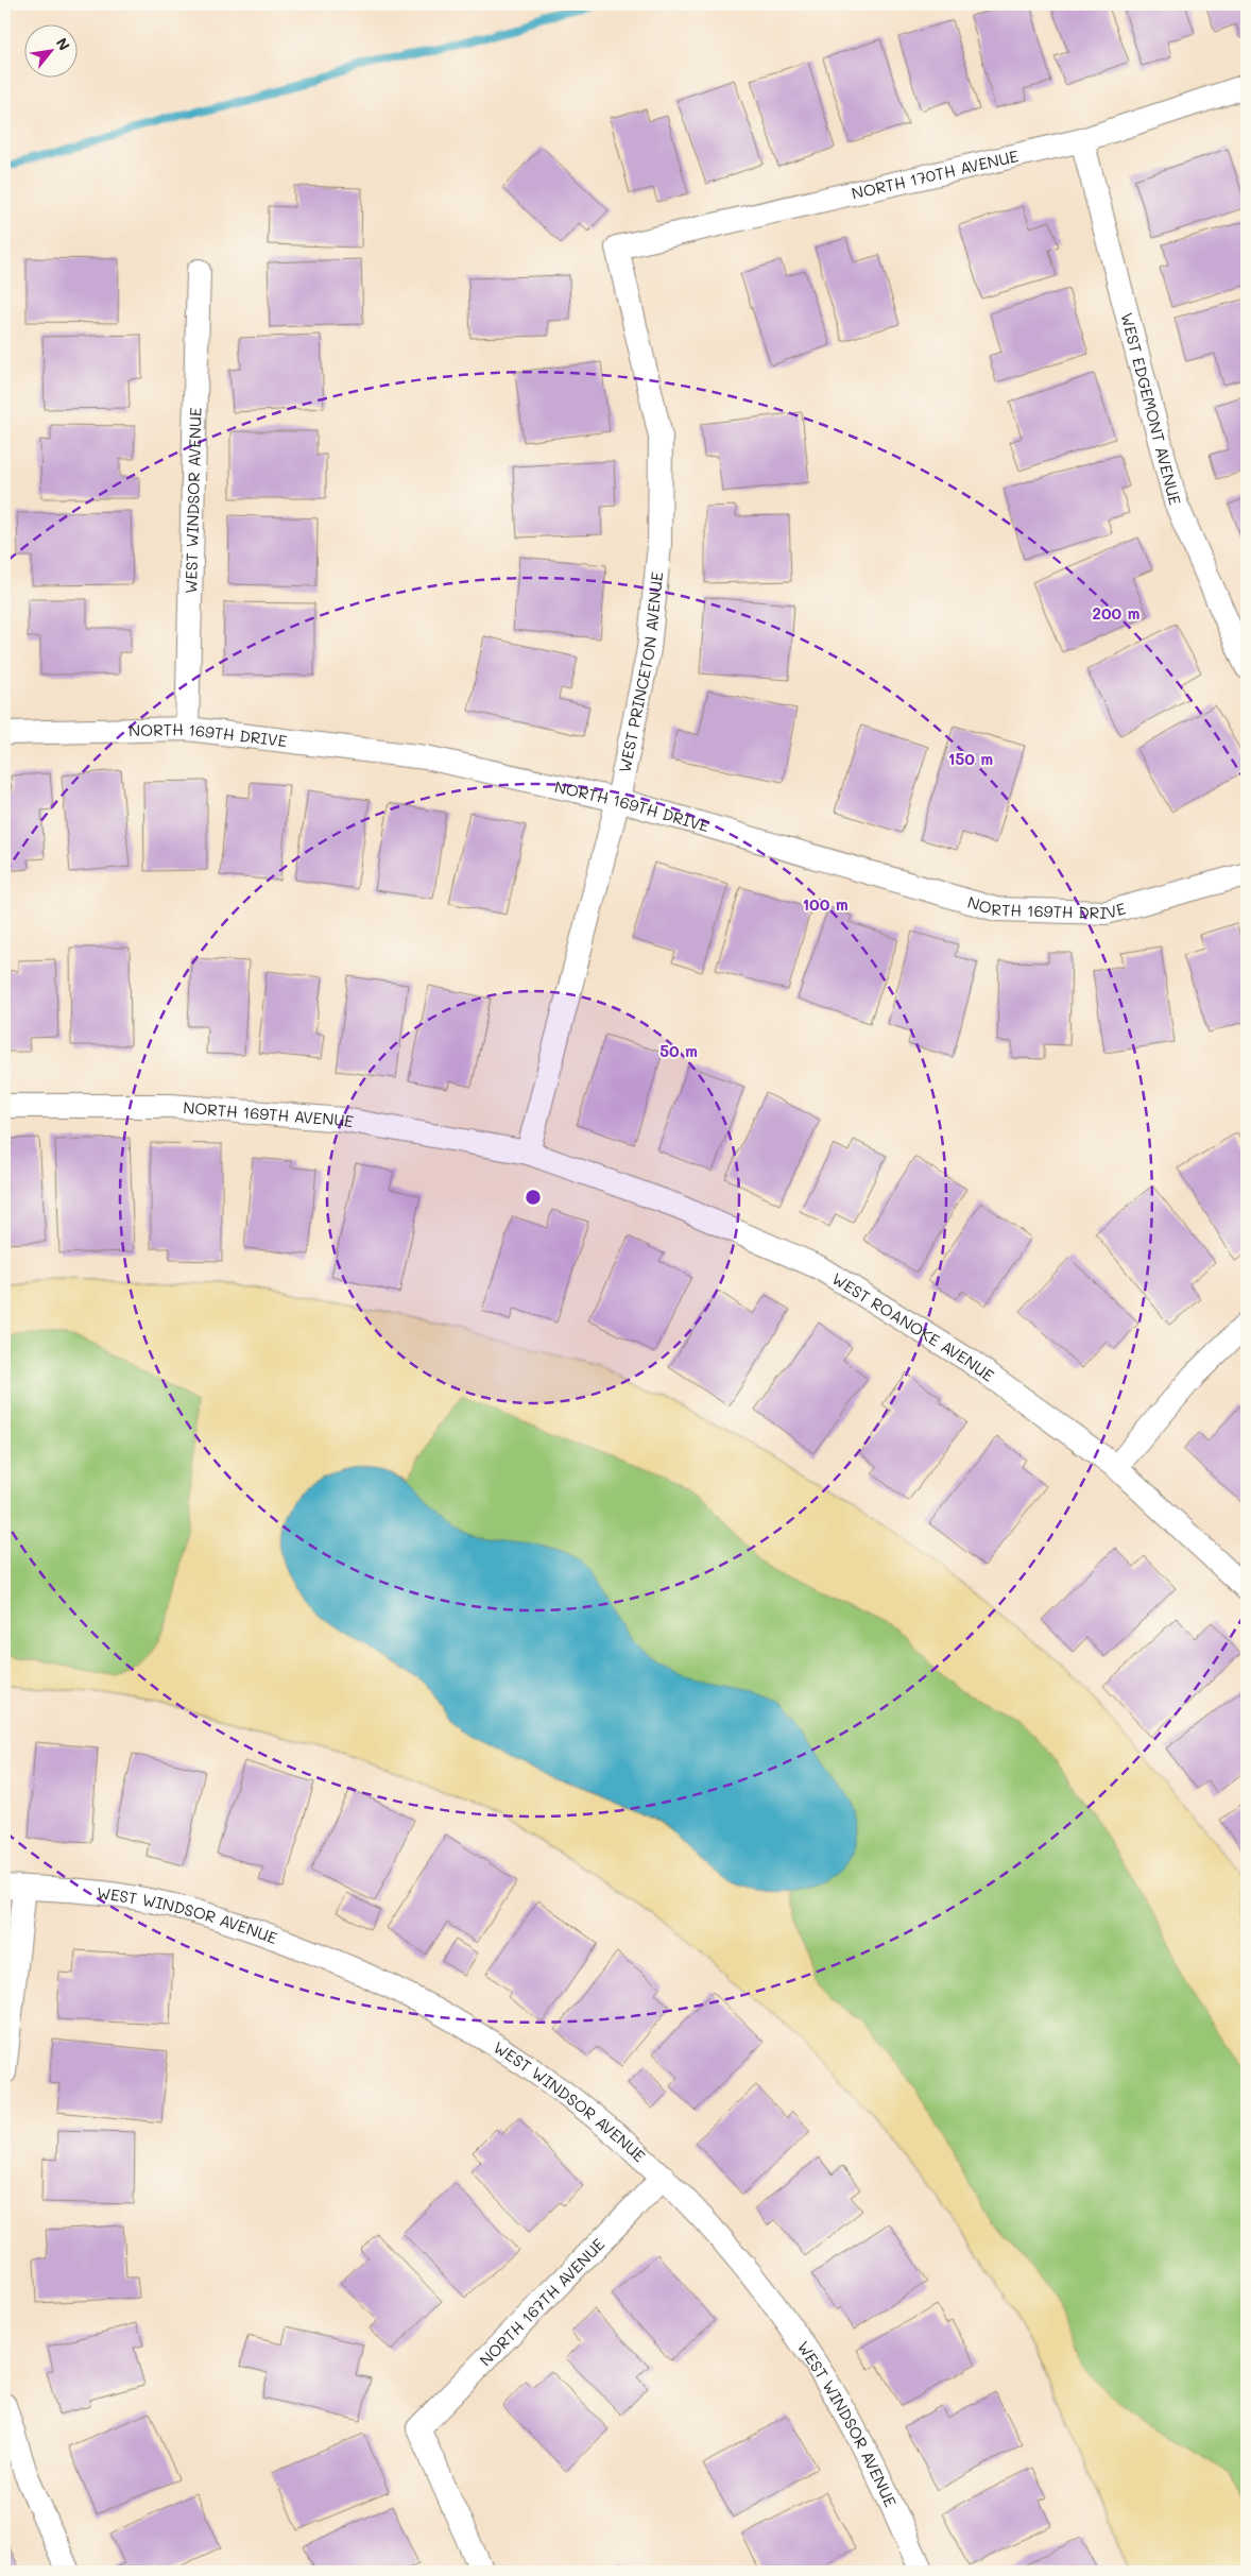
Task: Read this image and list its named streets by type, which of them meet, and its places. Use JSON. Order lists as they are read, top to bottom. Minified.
{"streets":{"street":["NORTH 170TH AVENUE","WEST EDGEMONT AVENUE","WEST WINDSOR AVENUE","WEST PRINCETON AVENUE","NORTH 169TH DRIVE","NORTH 169TH AVENUE","WEST ROANOKE AVENUE","NORTH 167TH AVENUE"]},"crossings":[["NORTH 170TH AVENUE","WEST EDGEMONT AVENUE"],["NORTH 170TH AVENUE","WEST PRINCETON AVENUE"],["WEST WINDSOR AVENUE","NORTH 169TH DRIVE"],["WEST WINDSOR AVENUE","NORTH 167TH AVENUE"],["WEST PRINCETON AVENUE","NORTH 169TH DRIVE"],["WEST PRINCETON AVENUE","NORTH 169TH AVENUE"],["WEST PRINCETON AVENUE","WEST ROANOKE AVENUE"],["NORTH 169TH AVENUE","WEST ROANOKE AVENUE"]],"north":"top right","rings":["200 m","150 m","100 m","50 m"]}
